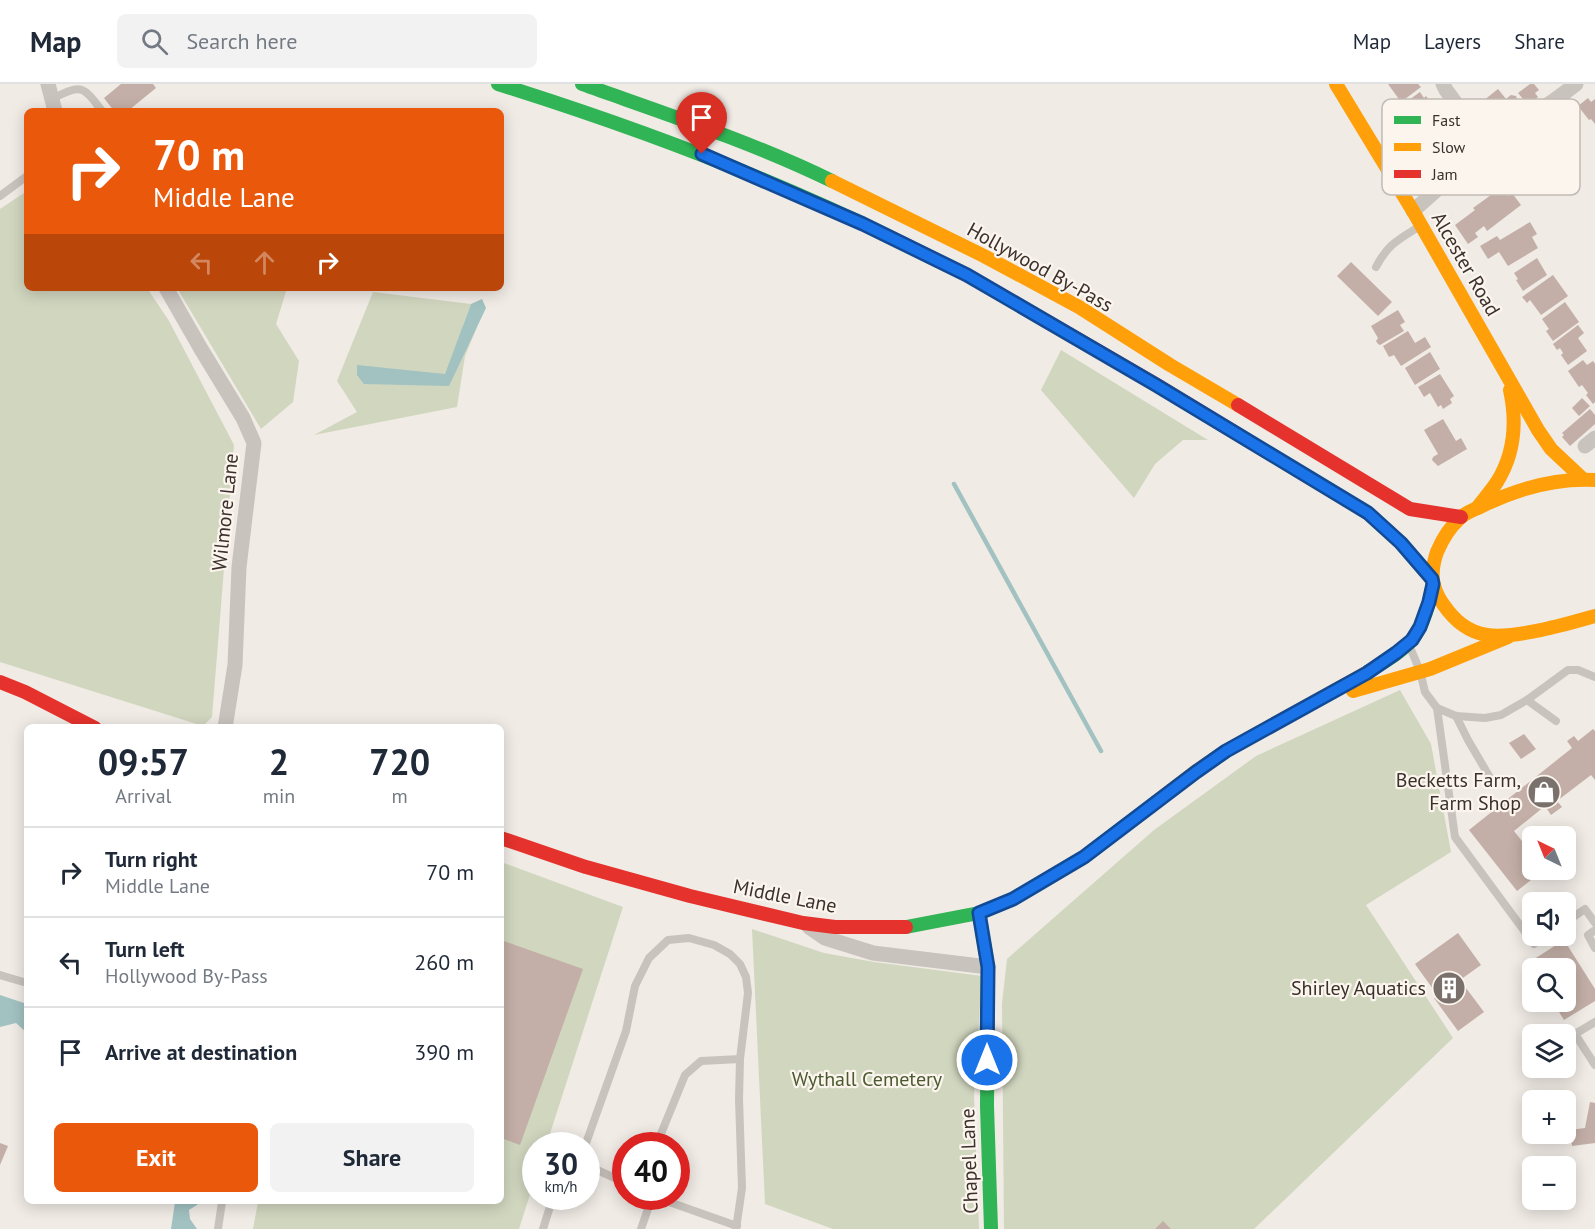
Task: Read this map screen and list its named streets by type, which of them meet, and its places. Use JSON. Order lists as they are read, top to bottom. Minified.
{"streets":{"main road":["Alcester Road","Hollywood By-Pass","Middle Lane","Chapel Lane"],"street":["Wilmore Lane"]},"crossings":[["Hollywood By-Pass","Middle Lane"],["Middle Lane","Chapel Lane"]],"parks":["Wythall Cemetery"],"places":{"shop":["Becketts Farm, Farm Shop"],"building":["Shirley Aquatics"]},"legend":["Fast","Slow","Jam"],"north":"top left","page":{"header":"Map","search":"Search here","nav":["Map","Layers","Share"],"turn":["70 m","Middle Lane"],"eta":["09:57","Arrival","2","min","720","m"],"map_buttons":["+","−"],"list":[{"name":"Turn right","note":"Middle Lane","value":"70 m"},{"name":"Turn left","note":"Hollywood By-Pass","value":"260 m"},{"name":"Arrive at destination","value":"390 m"}],"buttons":["Exit","Share"],"speed":"30 km/h","limit":"40"}}
